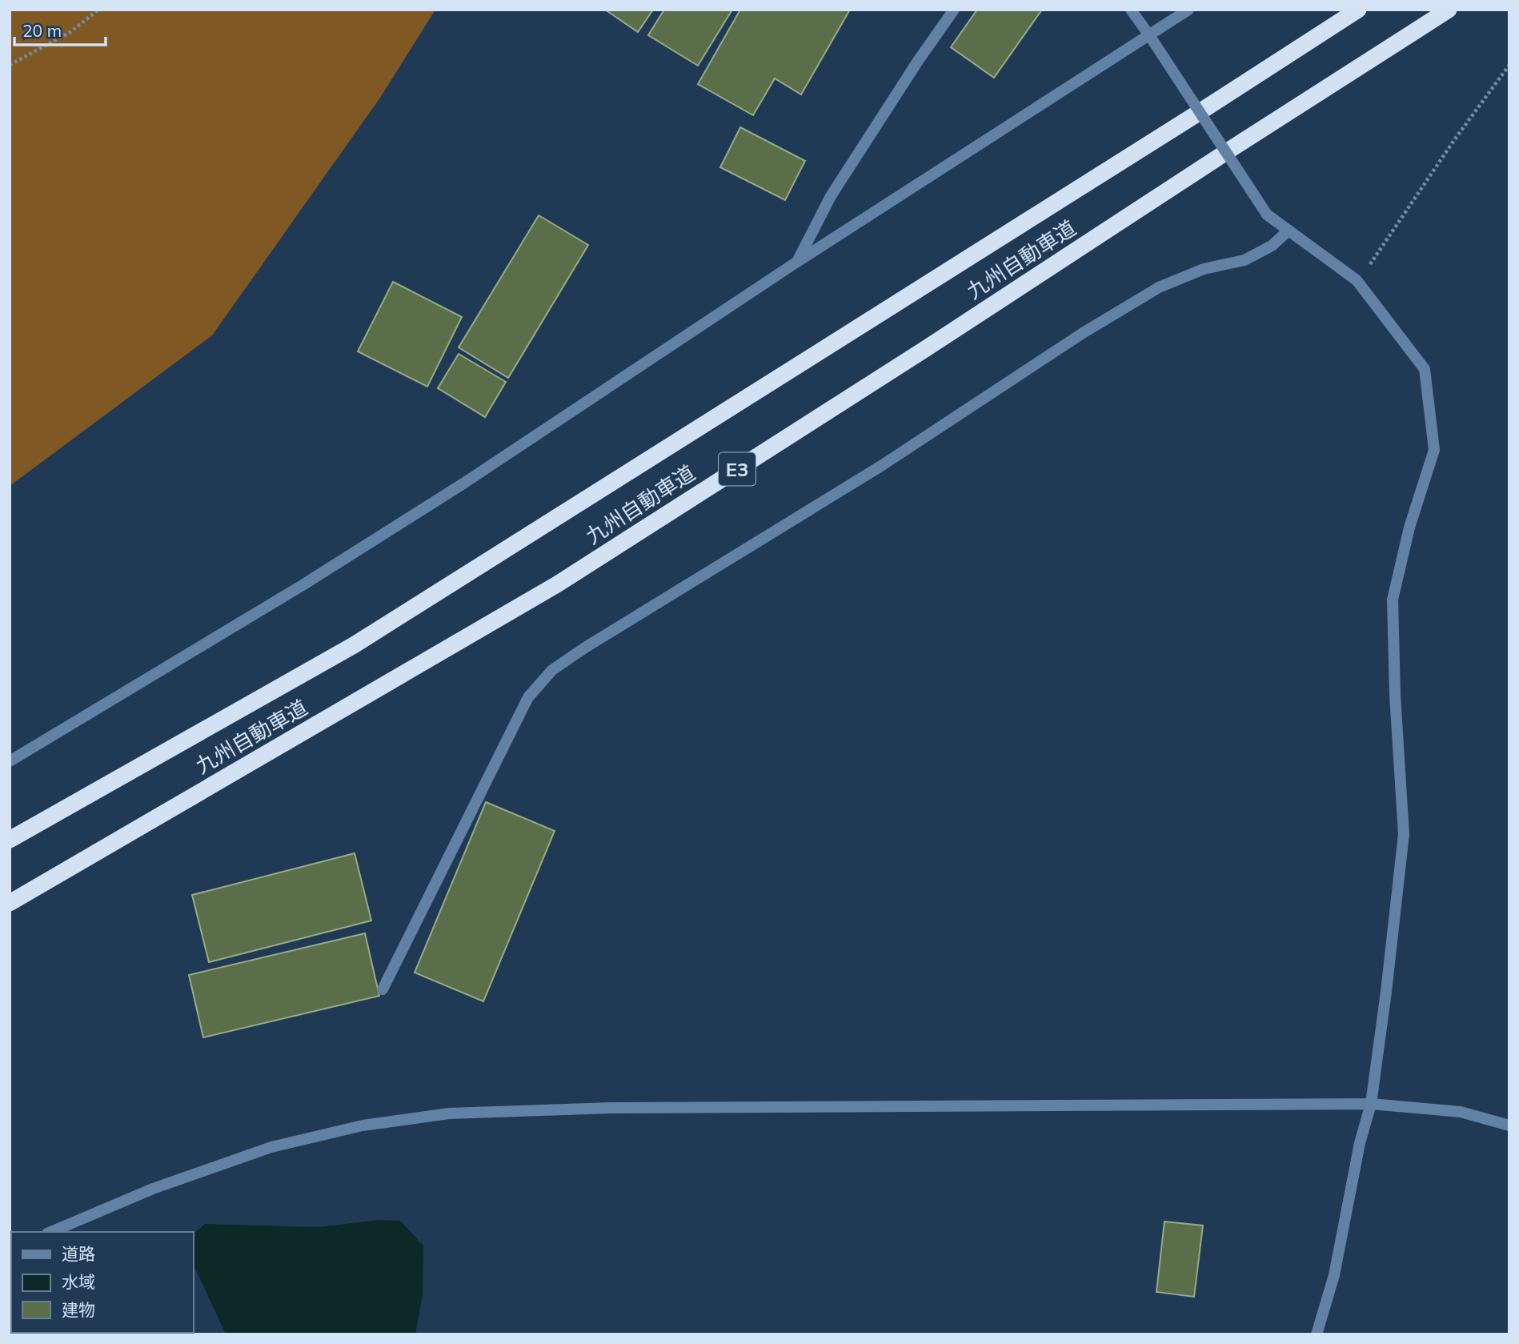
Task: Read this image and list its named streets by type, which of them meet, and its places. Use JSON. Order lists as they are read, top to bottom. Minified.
{"streets":{"highway":["九州自動車道","E3"]},"legend":["道路","水域","建物"],"scale_bar":"20 m"}
